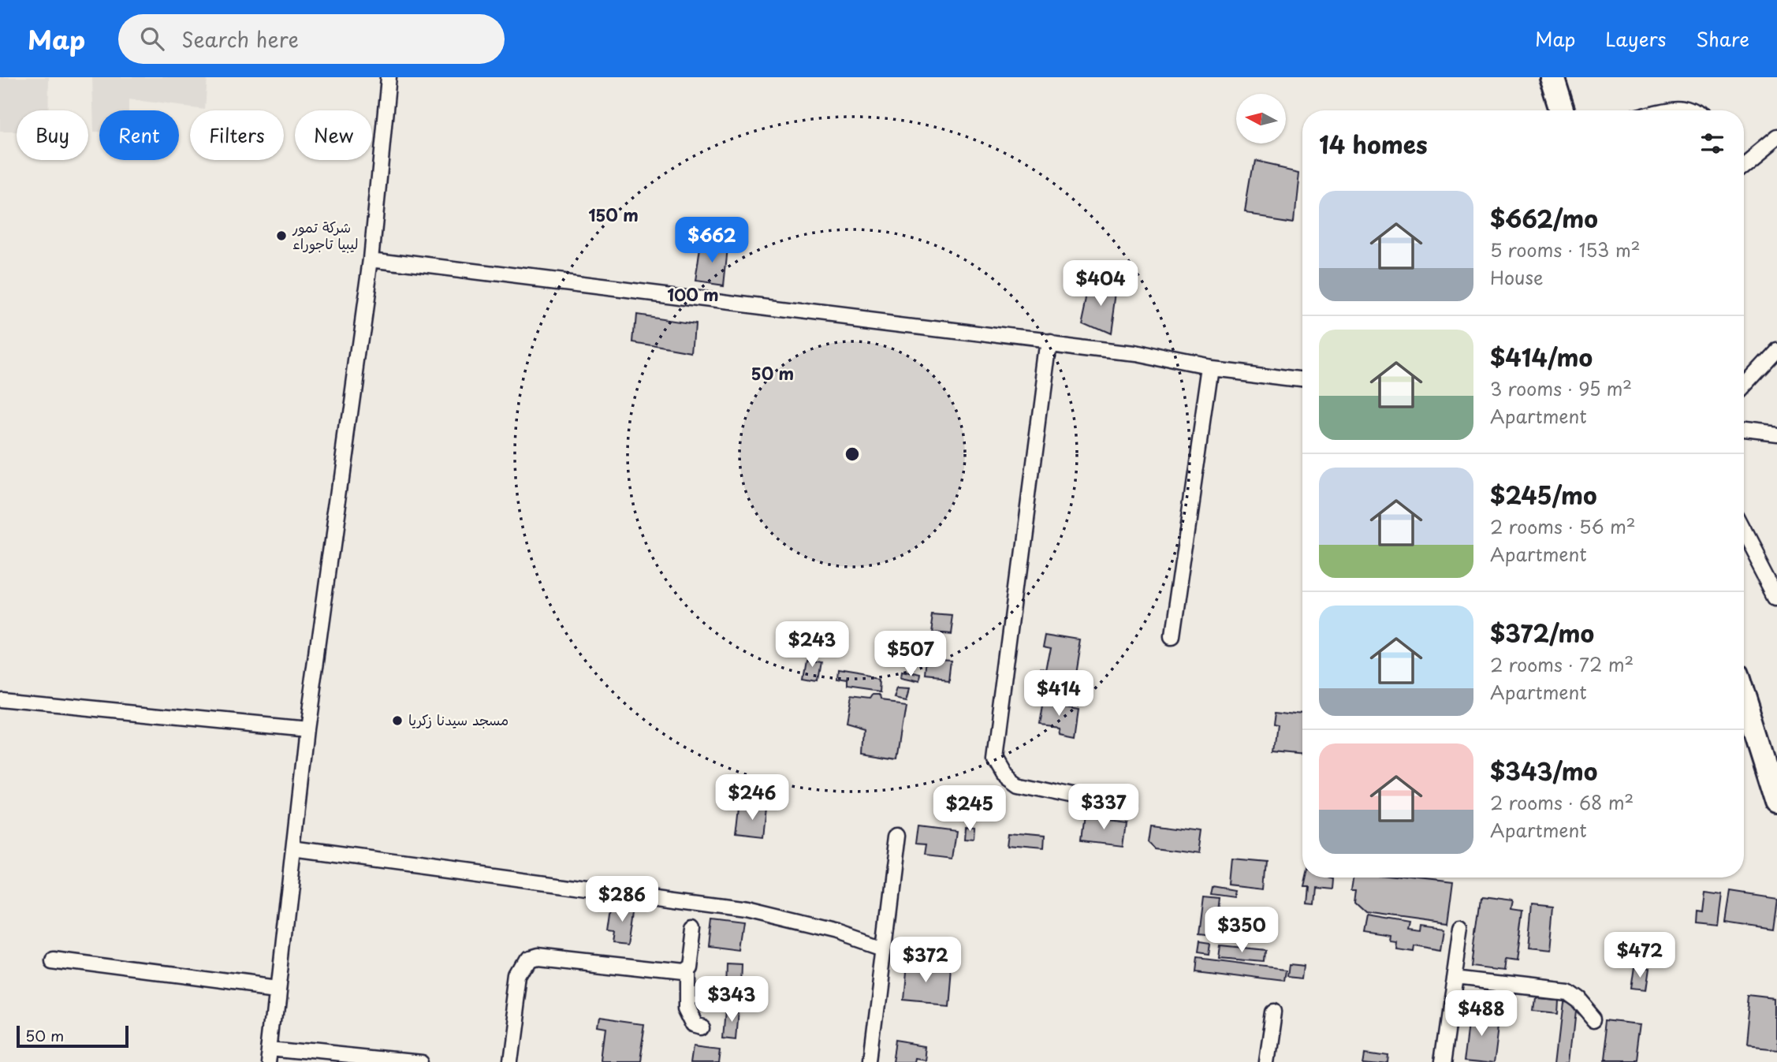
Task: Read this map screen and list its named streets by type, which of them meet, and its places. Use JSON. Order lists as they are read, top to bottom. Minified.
{"places":["شركة تمور ليبيا تاجوراء","مسجد سيدنا زكريا"],"scale_bar":"50 m","north":"left","page":{"header":"Map","search":"Search here","nav":["Map","Layers","Share"],"chip":["Buy","Rent","Filters","New"],"heading":"14 homes","list":[{"name":"$662/mo","note":"5 rooms · 153 m² · House"},{"name":"$414/mo","note":"3 rooms · 95 m² · Apartment"},{"name":"$245/mo","note":"2 rooms · 56 m² · Apartment"},{"name":"$372/mo","note":"2 rooms · 72 m² · Apartment"},{"name":"$343/mo","note":"2 rooms · 68 m² · Apartment"}],"price":["$662","$404","$243","$507","$414","$246","$337","$245","$286","$350","$472","$372","$343","$488"],"scale":"50 m"},"rings":["150 m","100 m","50 m"]}
